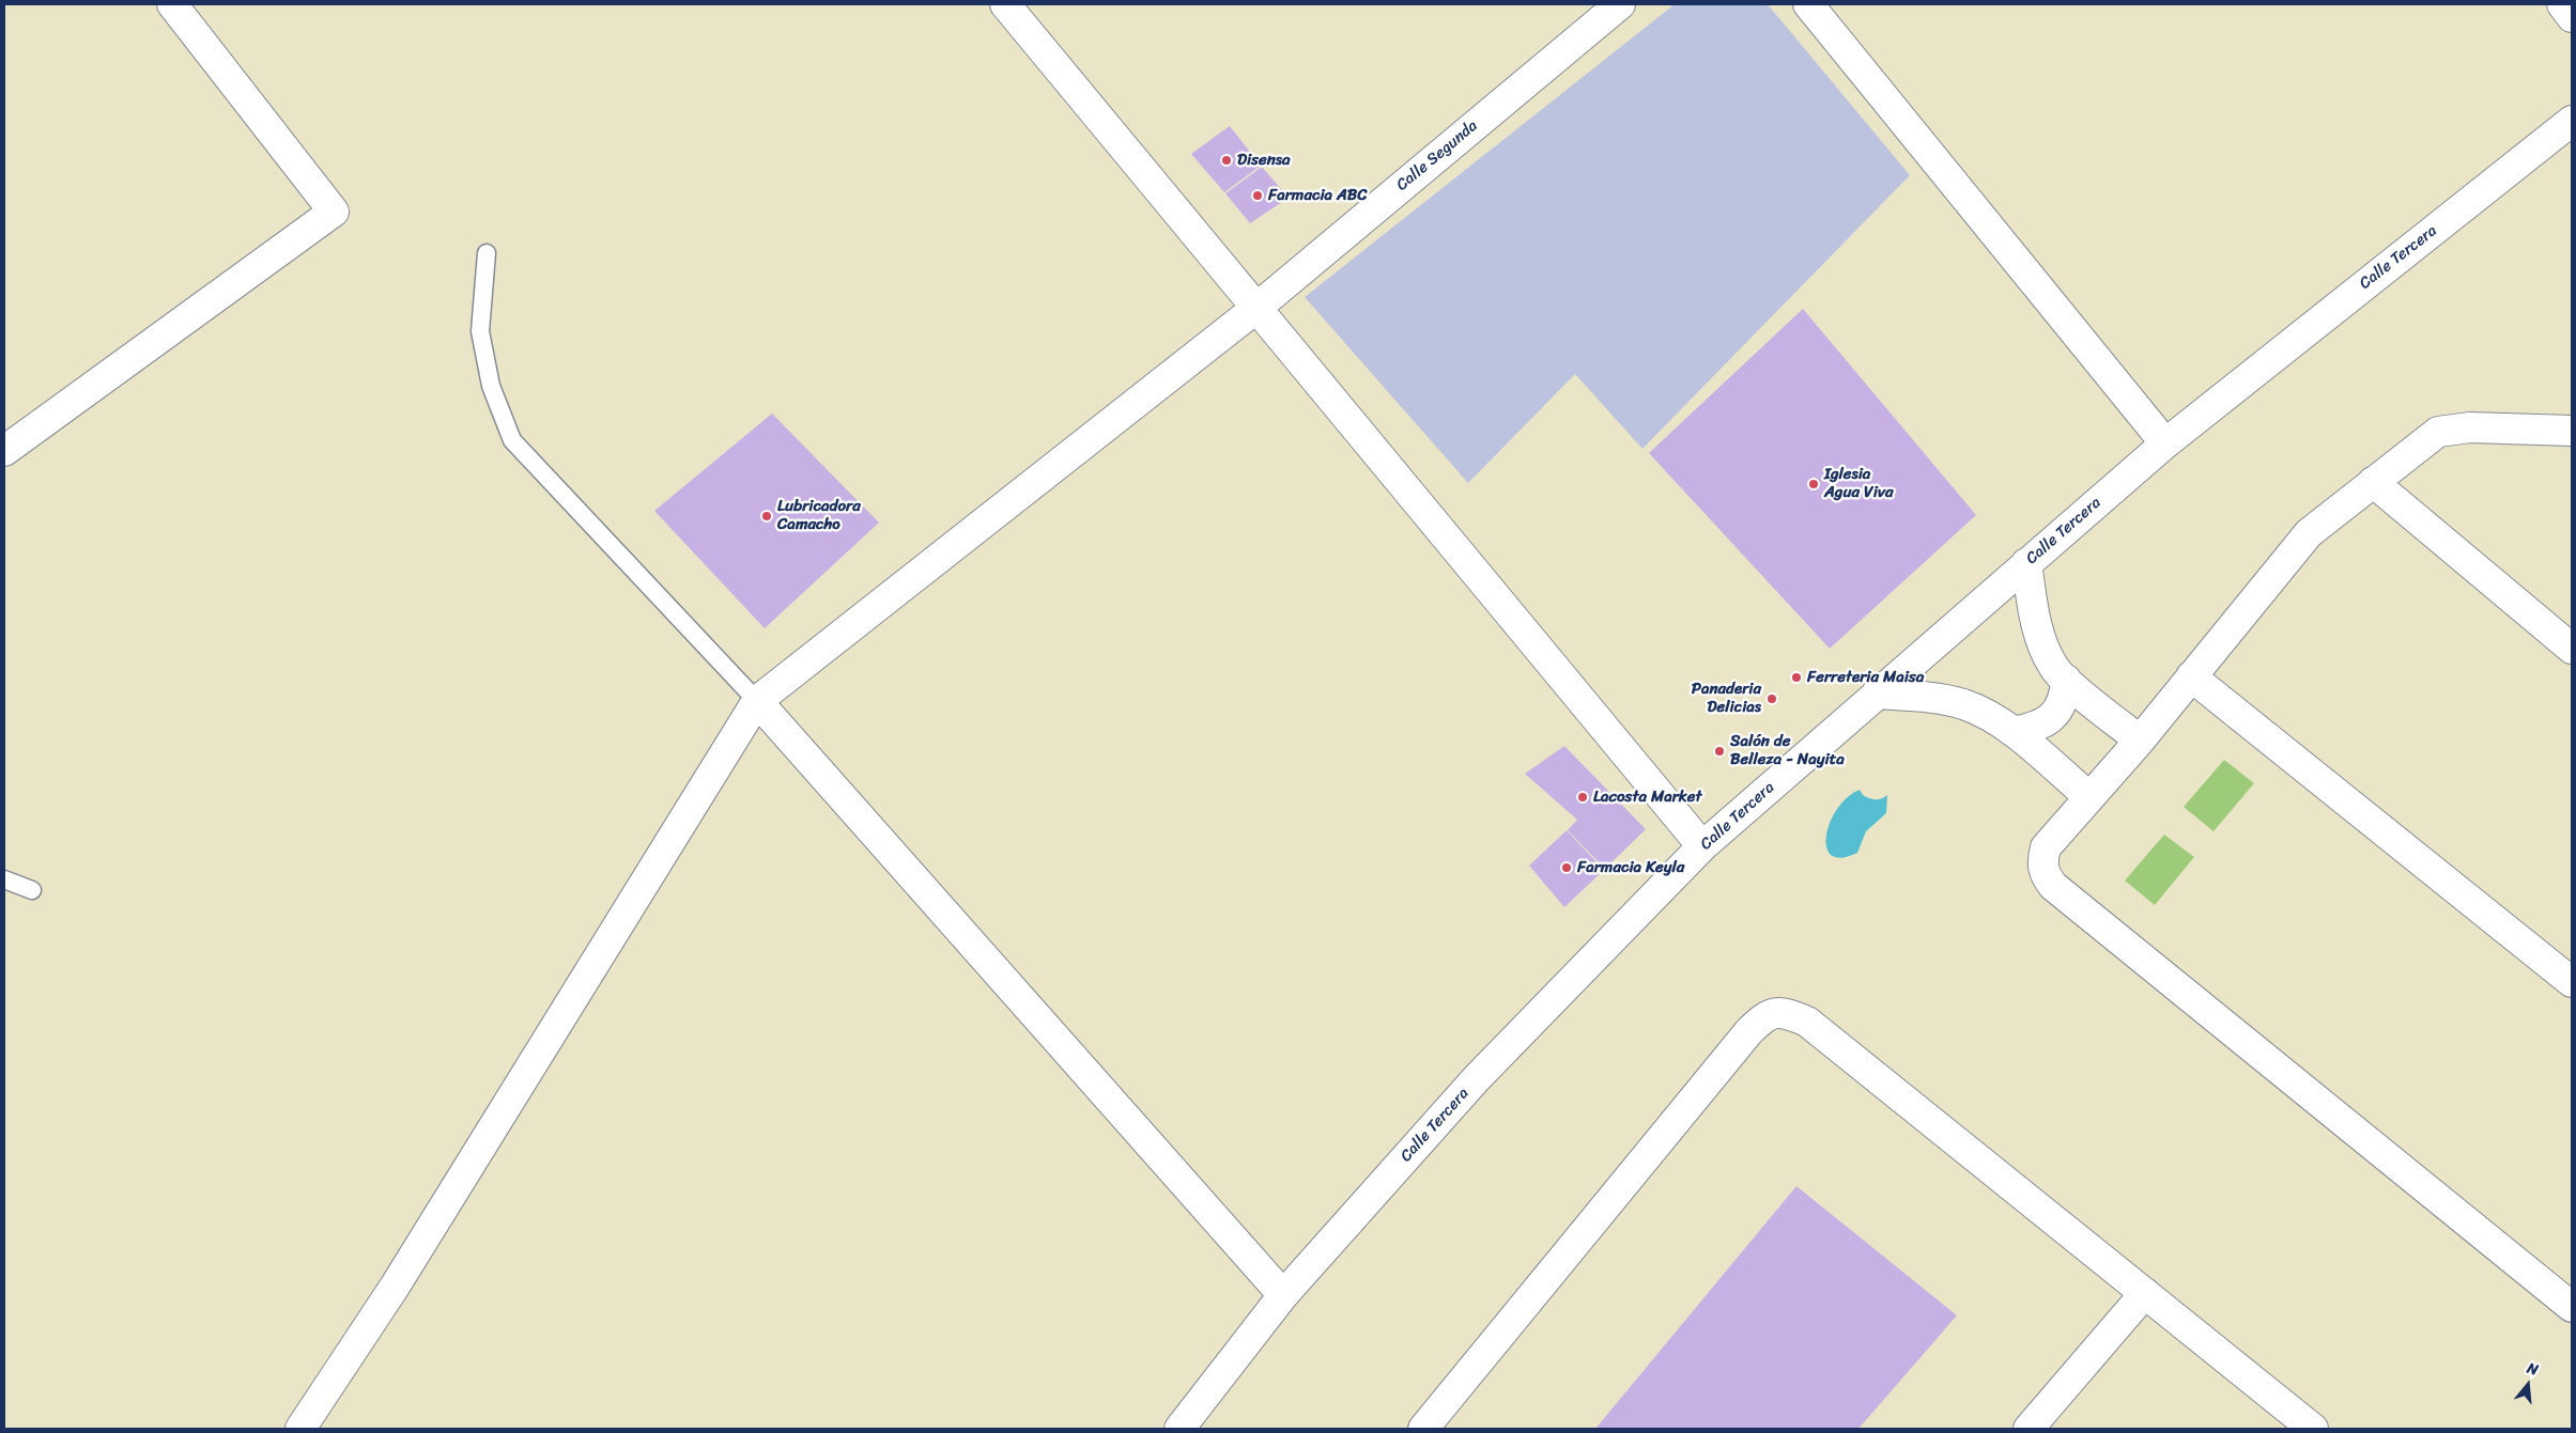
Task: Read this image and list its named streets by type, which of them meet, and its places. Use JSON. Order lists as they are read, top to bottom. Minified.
{"streets":{"street":["Calle Segunda","Calle Tercera"]},"places":["Disensa","Farmacia ABC","Iglesia Agua Viva","Lubricadora Camacho","Ferreteria Maisa","Panaderia Delicias","Salón de Belleza - Nayita","Lacosta Market","Farmacia Keyla"],"north":"top"}
